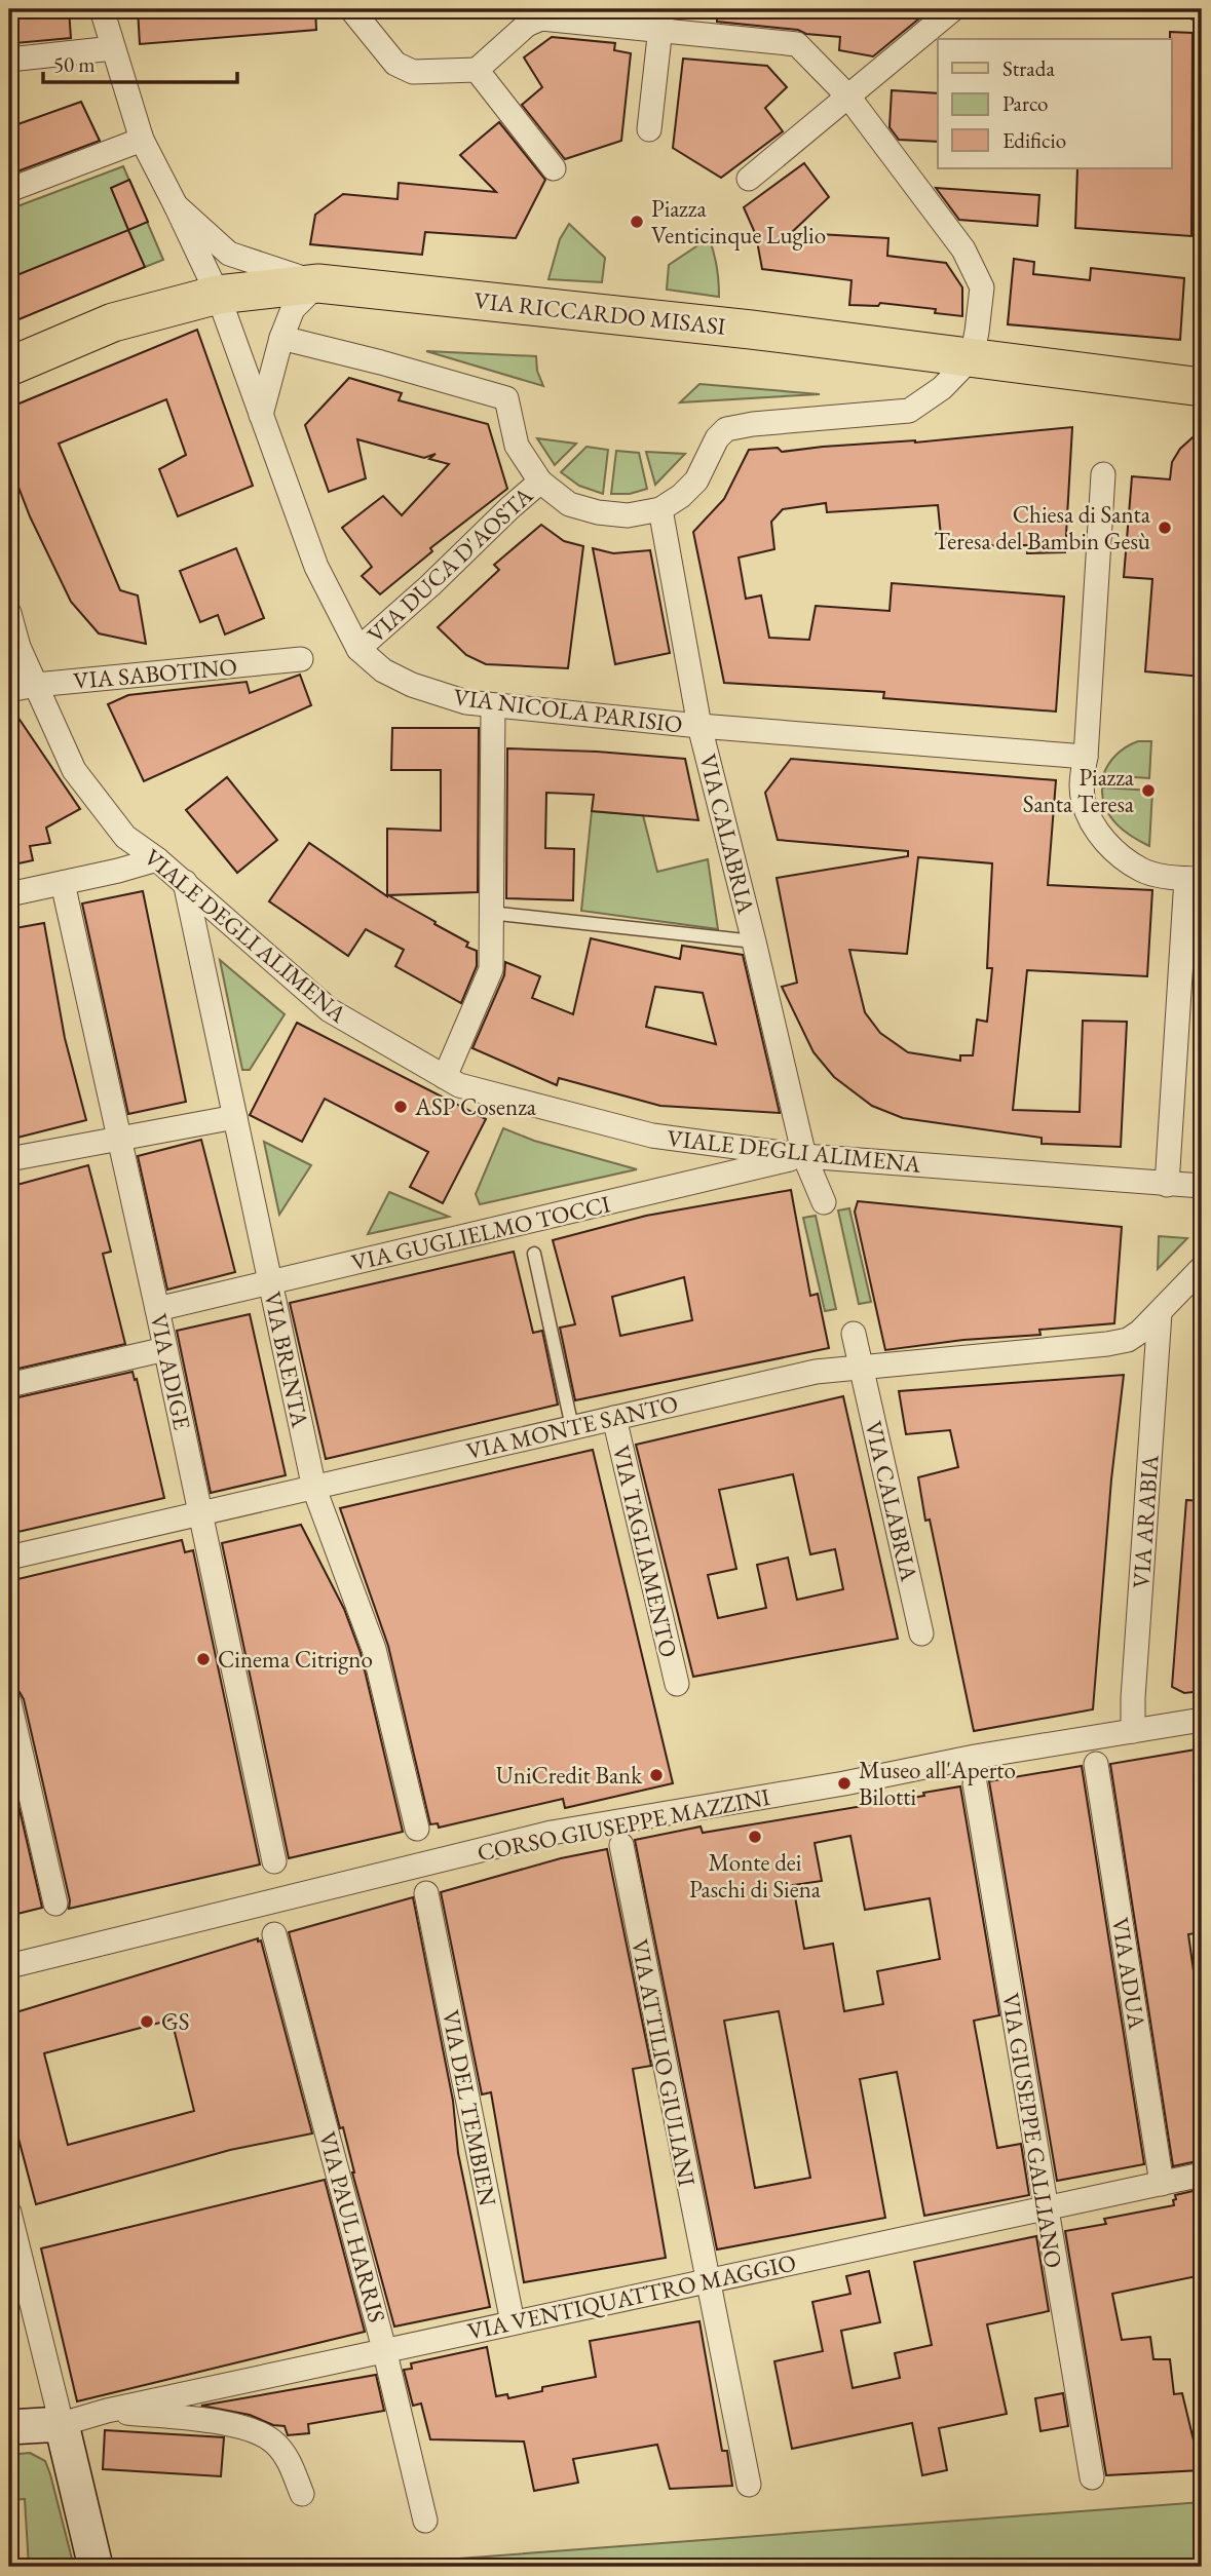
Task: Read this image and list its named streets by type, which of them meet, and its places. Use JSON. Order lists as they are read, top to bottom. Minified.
{"streets":{"main road":["VIA RICCARDO MISASI"],"street":["VIA DUCA D'AOSTA","VIA SABOTINO","VIA NICOLA PARISIO","VIA CALABRIA","VIALE DEGLI ALIMENA","VIA GUGLIELMO TOCCI","VIA BRENTA","VIA ADIGE","VIA MONTE SANTO","VIA ARABIA","VIA TAGLIAMENTO","CORSO GIUSEPPE MAZZINI","VIA ADUA","VIA ATTILIO GIULIANI","VIA DEL TEMBIEN","VIA GIUSEPPE GALLIANO","VIA PAUL HARRIS","VIA VENTIQUATTRO MAGGIO"]},"crossings":[["VIA RICCARDO MISASI","VIA NICOLA PARISIO"],["VIA DUCA D'AOSTA","VIA NICOLA PARISIO"],["VIA SABOTINO","VIALE DEGLI ALIMENA"],["VIA NICOLA PARISIO","VIA CALABRIA"],["VIA CALABRIA","VIALE DEGLI ALIMENA"],["VIA CALABRIA","VIA GUGLIELMO TOCCI"],["VIA CALABRIA","VIA MONTE SANTO"],["VIALE DEGLI ALIMENA","VIA GUGLIELMO TOCCI"],["VIALE DEGLI ALIMENA","VIA BRENTA"],["VIA GUGLIELMO TOCCI","VIA BRENTA"],["VIA GUGLIELMO TOCCI","VIA ADIGE"],["VIA BRENTA","VIA MONTE SANTO"],["VIA ADIGE","VIA MONTE SANTO"],["VIA MONTE SANTO","VIA ARABIA"],["VIA MONTE SANTO","VIA TAGLIAMENTO"],["VIA ARABIA","CORSO GIUSEPPE MAZZINI"],["VIA ADUA","VIA VENTIQUATTRO MAGGIO"],["VIA ATTILIO GIULIANI","VIA VENTIQUATTRO MAGGIO"],["VIA DEL TEMBIEN","VIA VENTIQUATTRO MAGGIO"],["VIA GIUSEPPE GALLIANO","VIA VENTIQUATTRO MAGGIO"],["VIA PAUL HARRIS","VIA VENTIQUATTRO MAGGIO"]],"places":["Piazza Venticinque Luglio","Chiesa di Santa Teresa del Bambin Gesù","Piazza Santa Teresa","ASP Cosenza","Cinema Citrigno","UniCredit Bank","Museo all'Aperto Bilotti","Monte dei Paschi di Siena","GS"],"legend":["Strada","Parco","Edificio"],"scale_bar":"50 m"}
